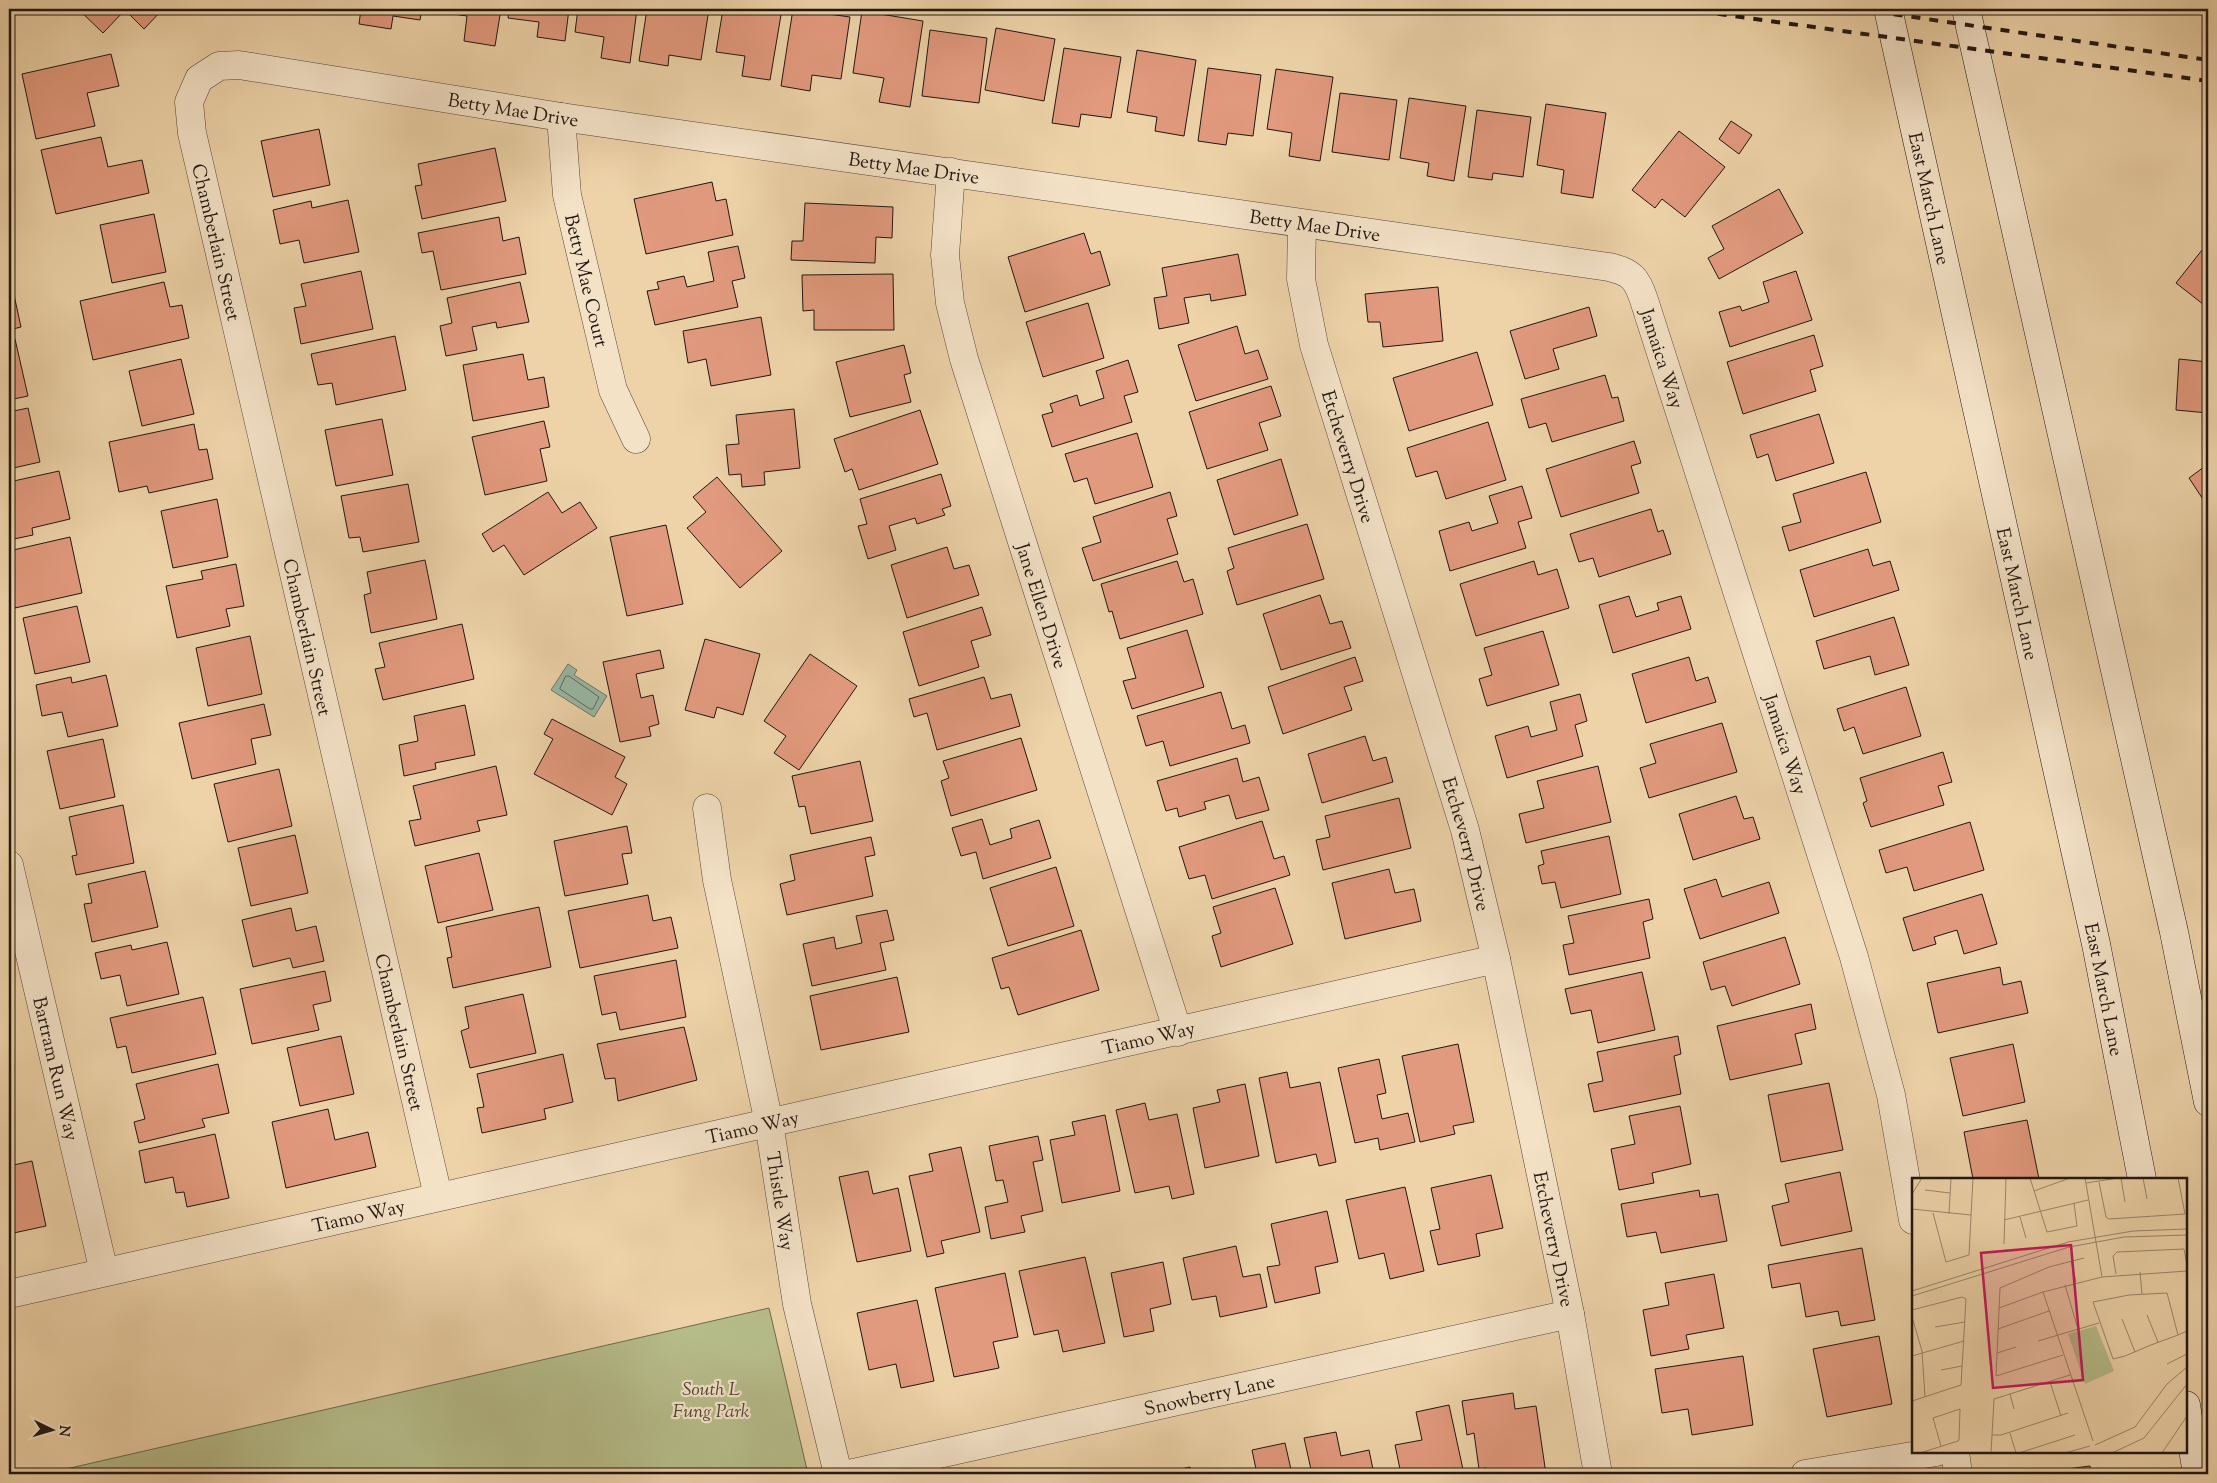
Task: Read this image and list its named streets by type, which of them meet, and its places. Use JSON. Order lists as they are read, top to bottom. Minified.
{"streets":{"street":["Betty Mae Drive","East March Lane","Chamberlain Street","Betty Mae Court","Jamaica Way","Etcheverry Drive","Jane Ellen Drive","Tiamo Way","Bartram Run Way","Thistle Way","Snowberry Lane"]},"crossings":[["Betty Mae Drive","Chamberlain Street"],["Betty Mae Drive","Betty Mae Court"],["Betty Mae Drive","Jamaica Way"],["Betty Mae Drive","Etcheverry Drive"],["Betty Mae Drive","Jane Ellen Drive"],["Chamberlain Street","Tiamo Way"],["Etcheverry Drive","Tiamo Way"],["Etcheverry Drive","Snowberry Lane"],["Jane Ellen Drive","Tiamo Way"],["Tiamo Way","Bartram Run Way"],["Tiamo Way","Thistle Way"]],"parks":["South L Fung Park"],"north":"right"}
